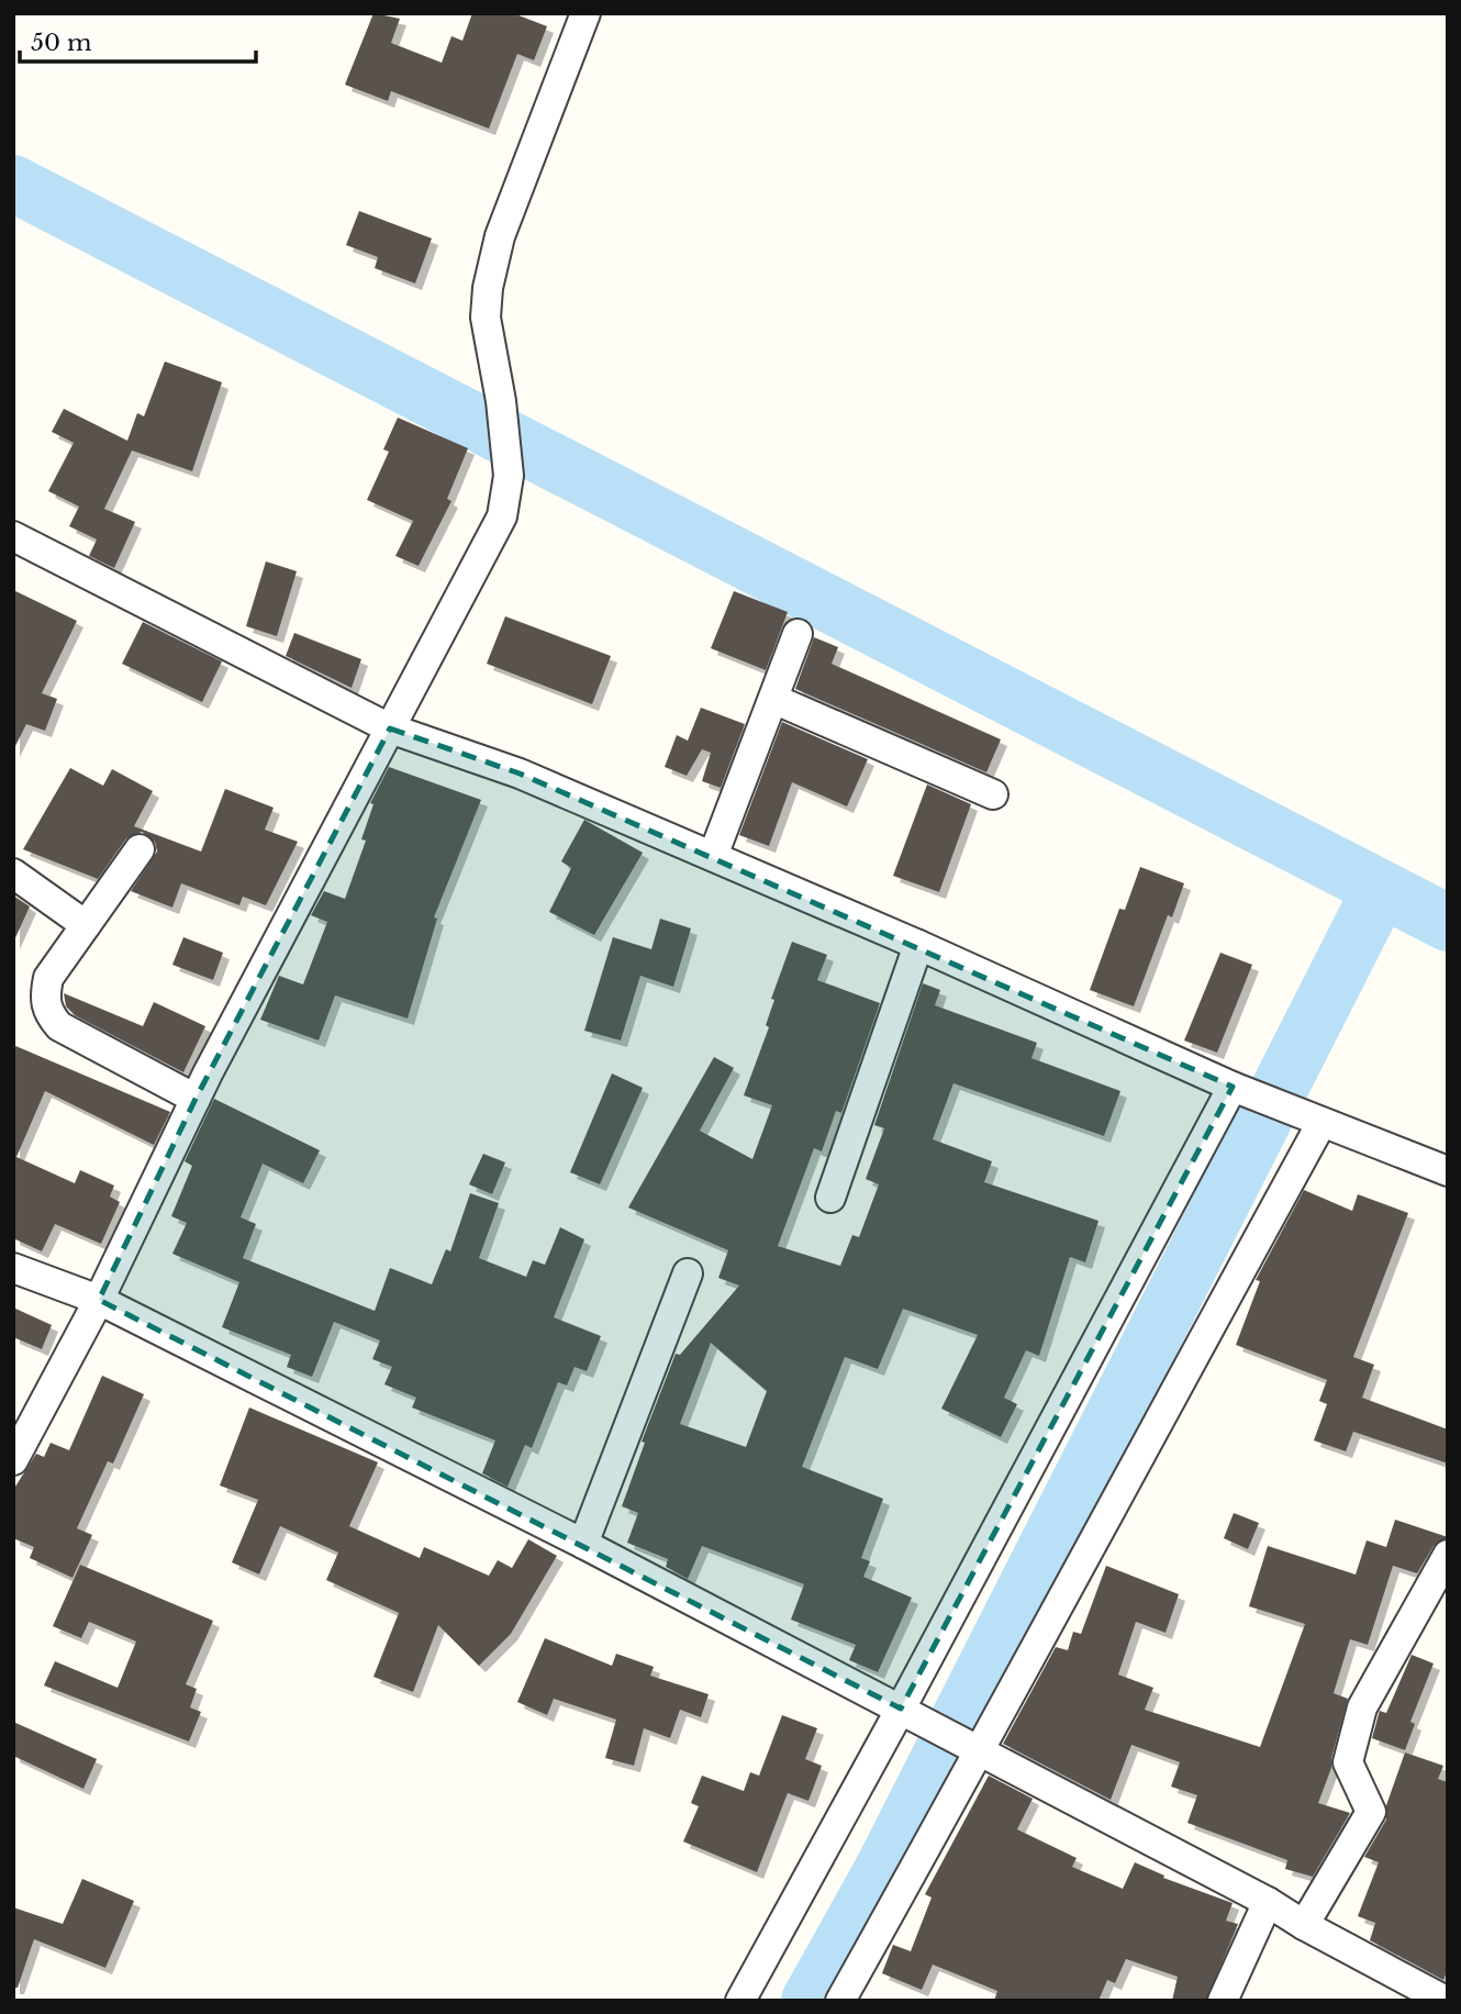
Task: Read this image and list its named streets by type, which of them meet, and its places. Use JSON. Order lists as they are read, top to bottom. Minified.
{"scale_bar":"50 m"}
